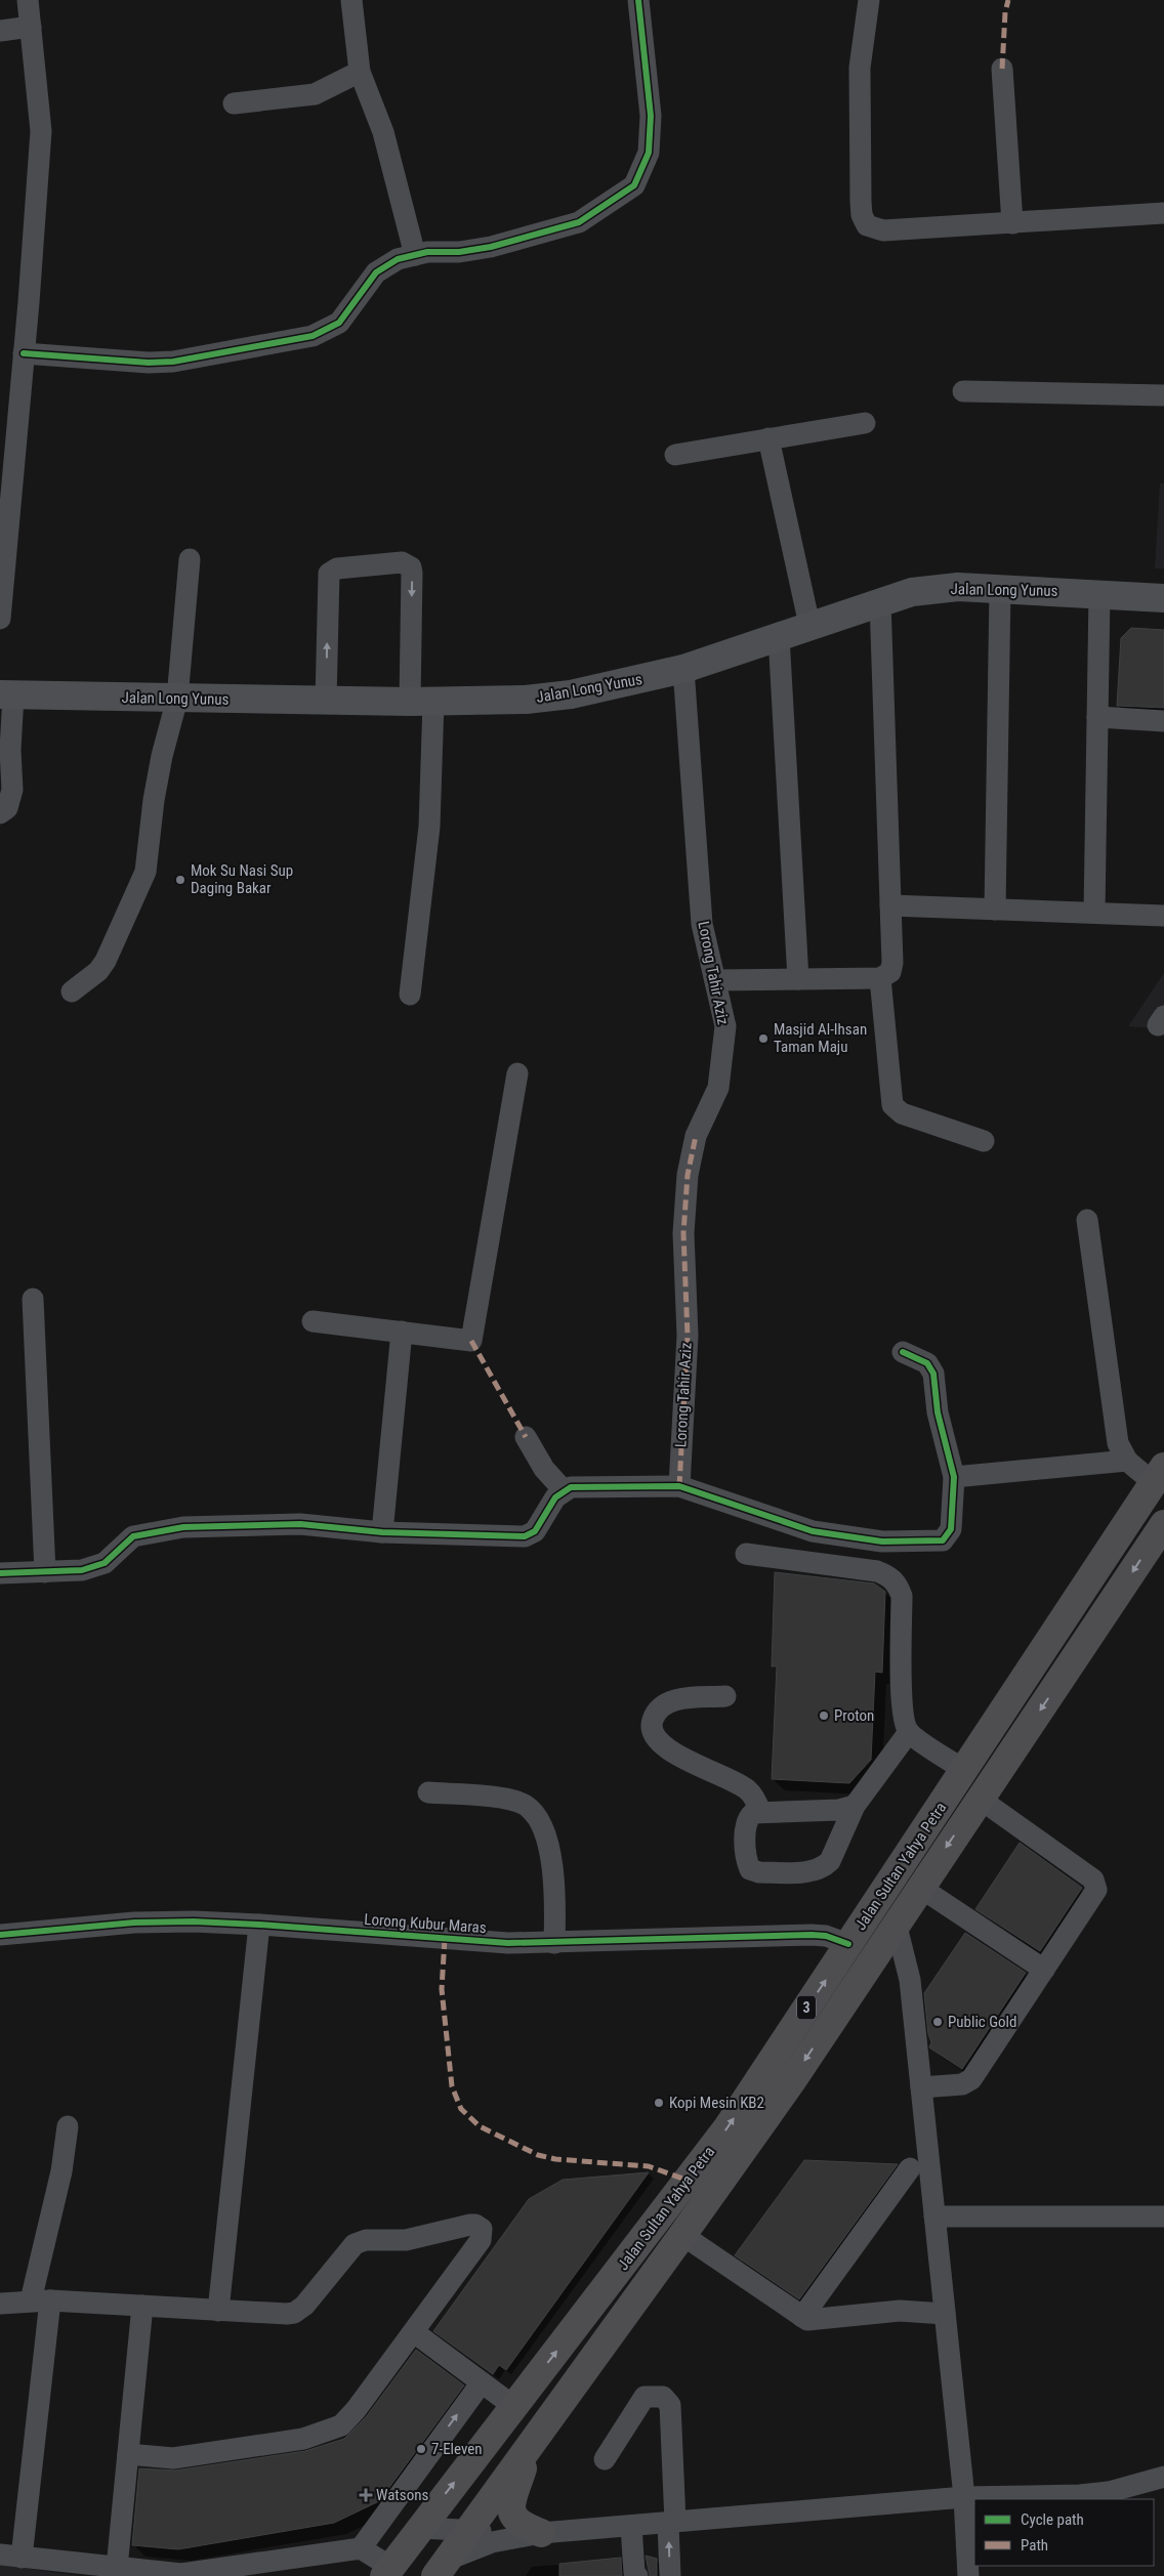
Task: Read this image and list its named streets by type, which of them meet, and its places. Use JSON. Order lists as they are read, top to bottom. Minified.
{"streets":{"highway":["Jalan Sultan Yahya Petra","3"],"main road":["Jalan Long Yunus"],"street":["Lorong Tahir Aziz","Lorong Kubur Maras"]},"crossings":[["Jalan Long Yunus","Lorong Tahir Aziz"],["Jalan Sultan Yahya Petra","Lorong Kubur Maras"]],"places":{"other":["Mok Su Nasi Sup Daging Bakar","Masjid Al-Ihsan Taman Maju","Proton","Public Gold","Kopi Mesin KB2","7-Eleven"],"health":["Watsons"]},"legend":["Cycle path","Path"]}
